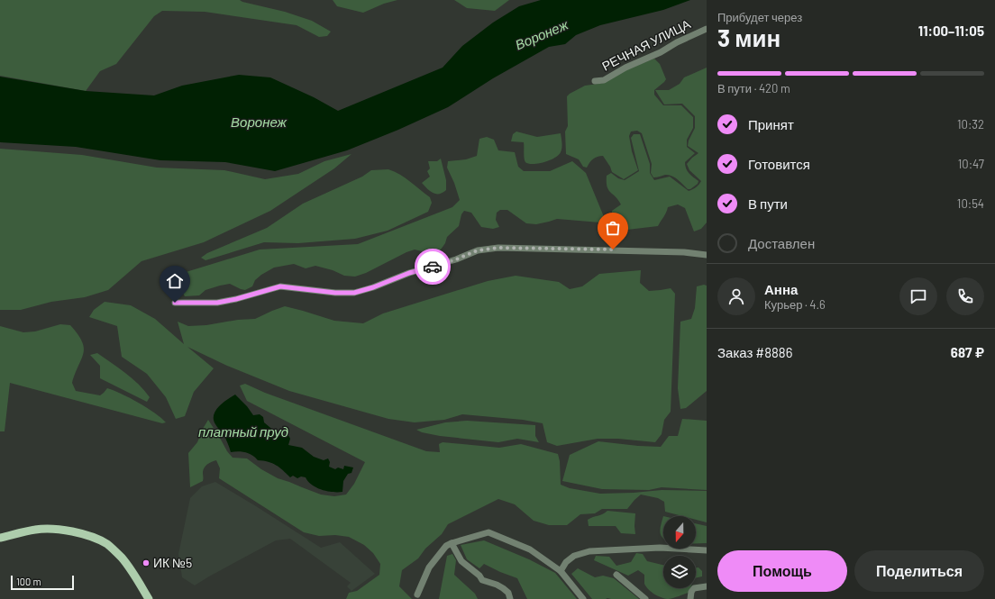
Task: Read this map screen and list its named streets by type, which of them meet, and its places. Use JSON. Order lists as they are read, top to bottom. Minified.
{"streets":{"street":["РЕЧНАЯ УЛИЦА"]},"water":["Воронеж","платный пруд"],"places":["ИК №5"],"scale_bar":"100 m","north":"bottom","page":{"heading":["3 мин","Прибудет через","11:00–11:05"],"panel":["Анна","Курьер · 4.6","Заказ #8886","687 ₽"],"bar":"В пути · 420 m","list":[["Принят","10:32"],["Готовится","10:47"],["В пути","10:54"],"Доставлен"],"buttons":["Помощь","Поделиться"],"scale":"100 m"}}
